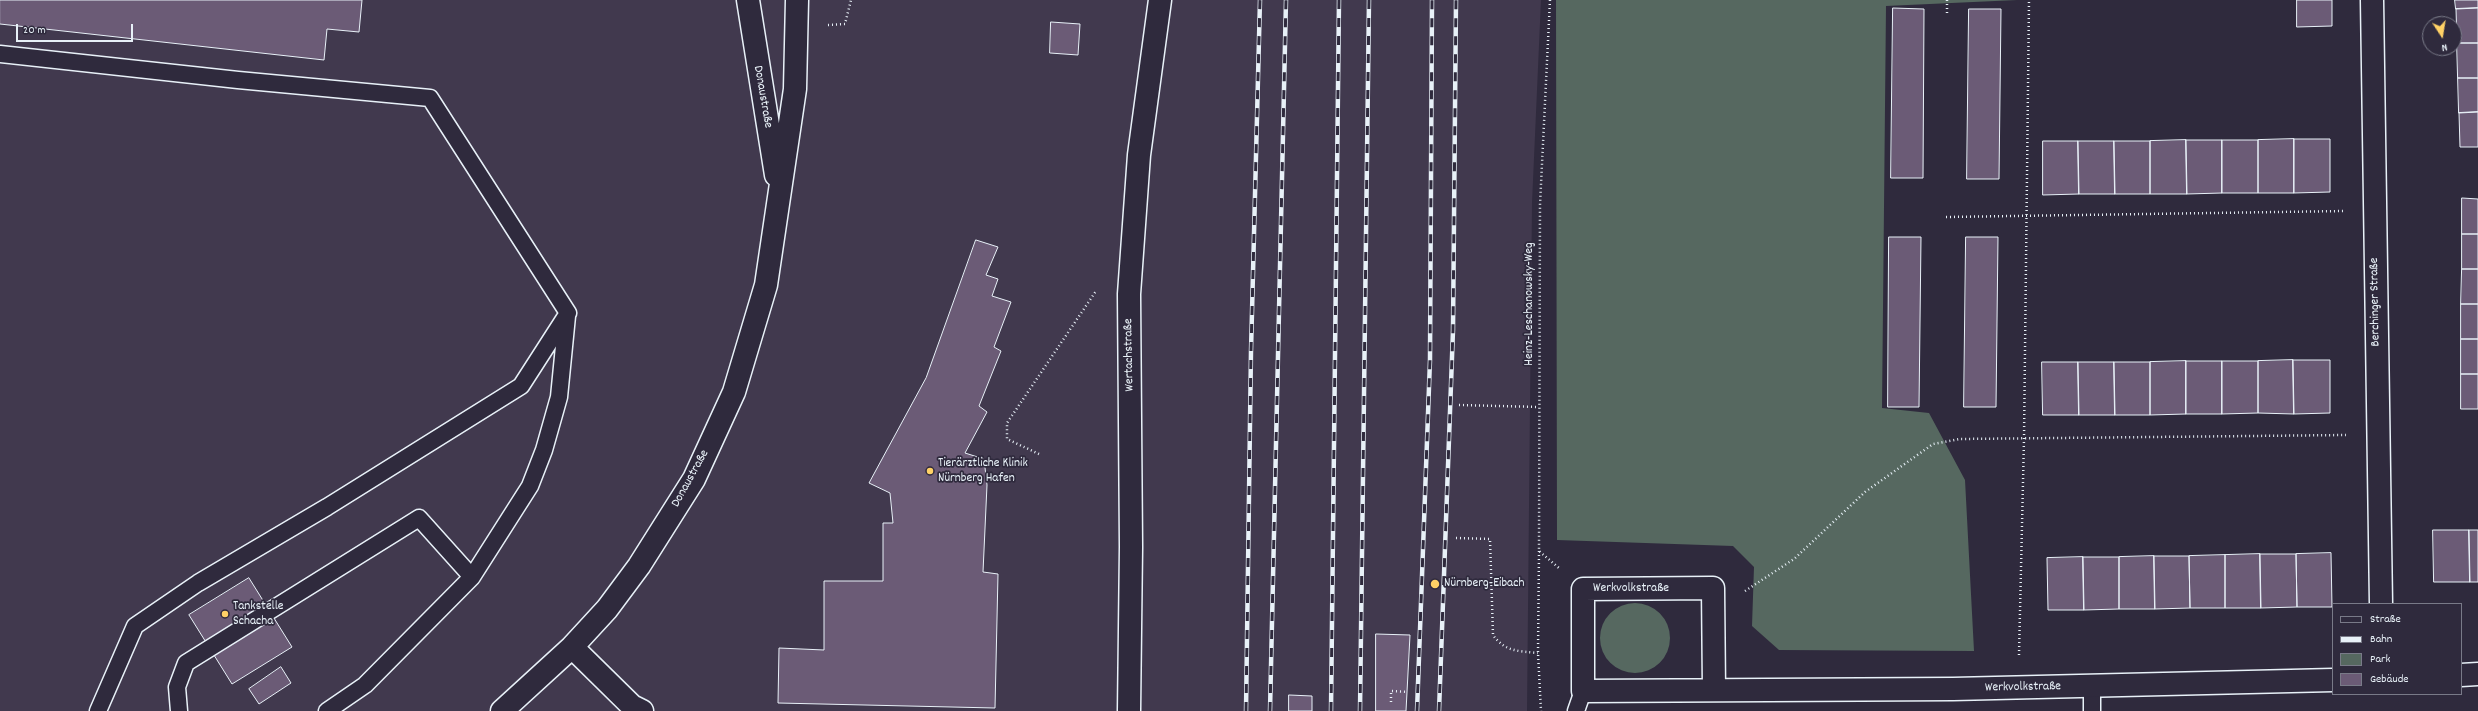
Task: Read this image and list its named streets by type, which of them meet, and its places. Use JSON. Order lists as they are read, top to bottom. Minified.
{"streets":{"street":["Donaustraße","Berchinger Straße","Wertachstraße","Werkvolkstraße"],"path":["Heinz-Leschanowsky-Weg"]},"places":["Tierärztliche Klinik Nürnberg Hafen","Nürnberg-Eibach","Tankstelle Schacha"],"legend":["Straße","Bahn","Park","Gebäude"],"scale_bar":"20 m","north":"bottom"}
